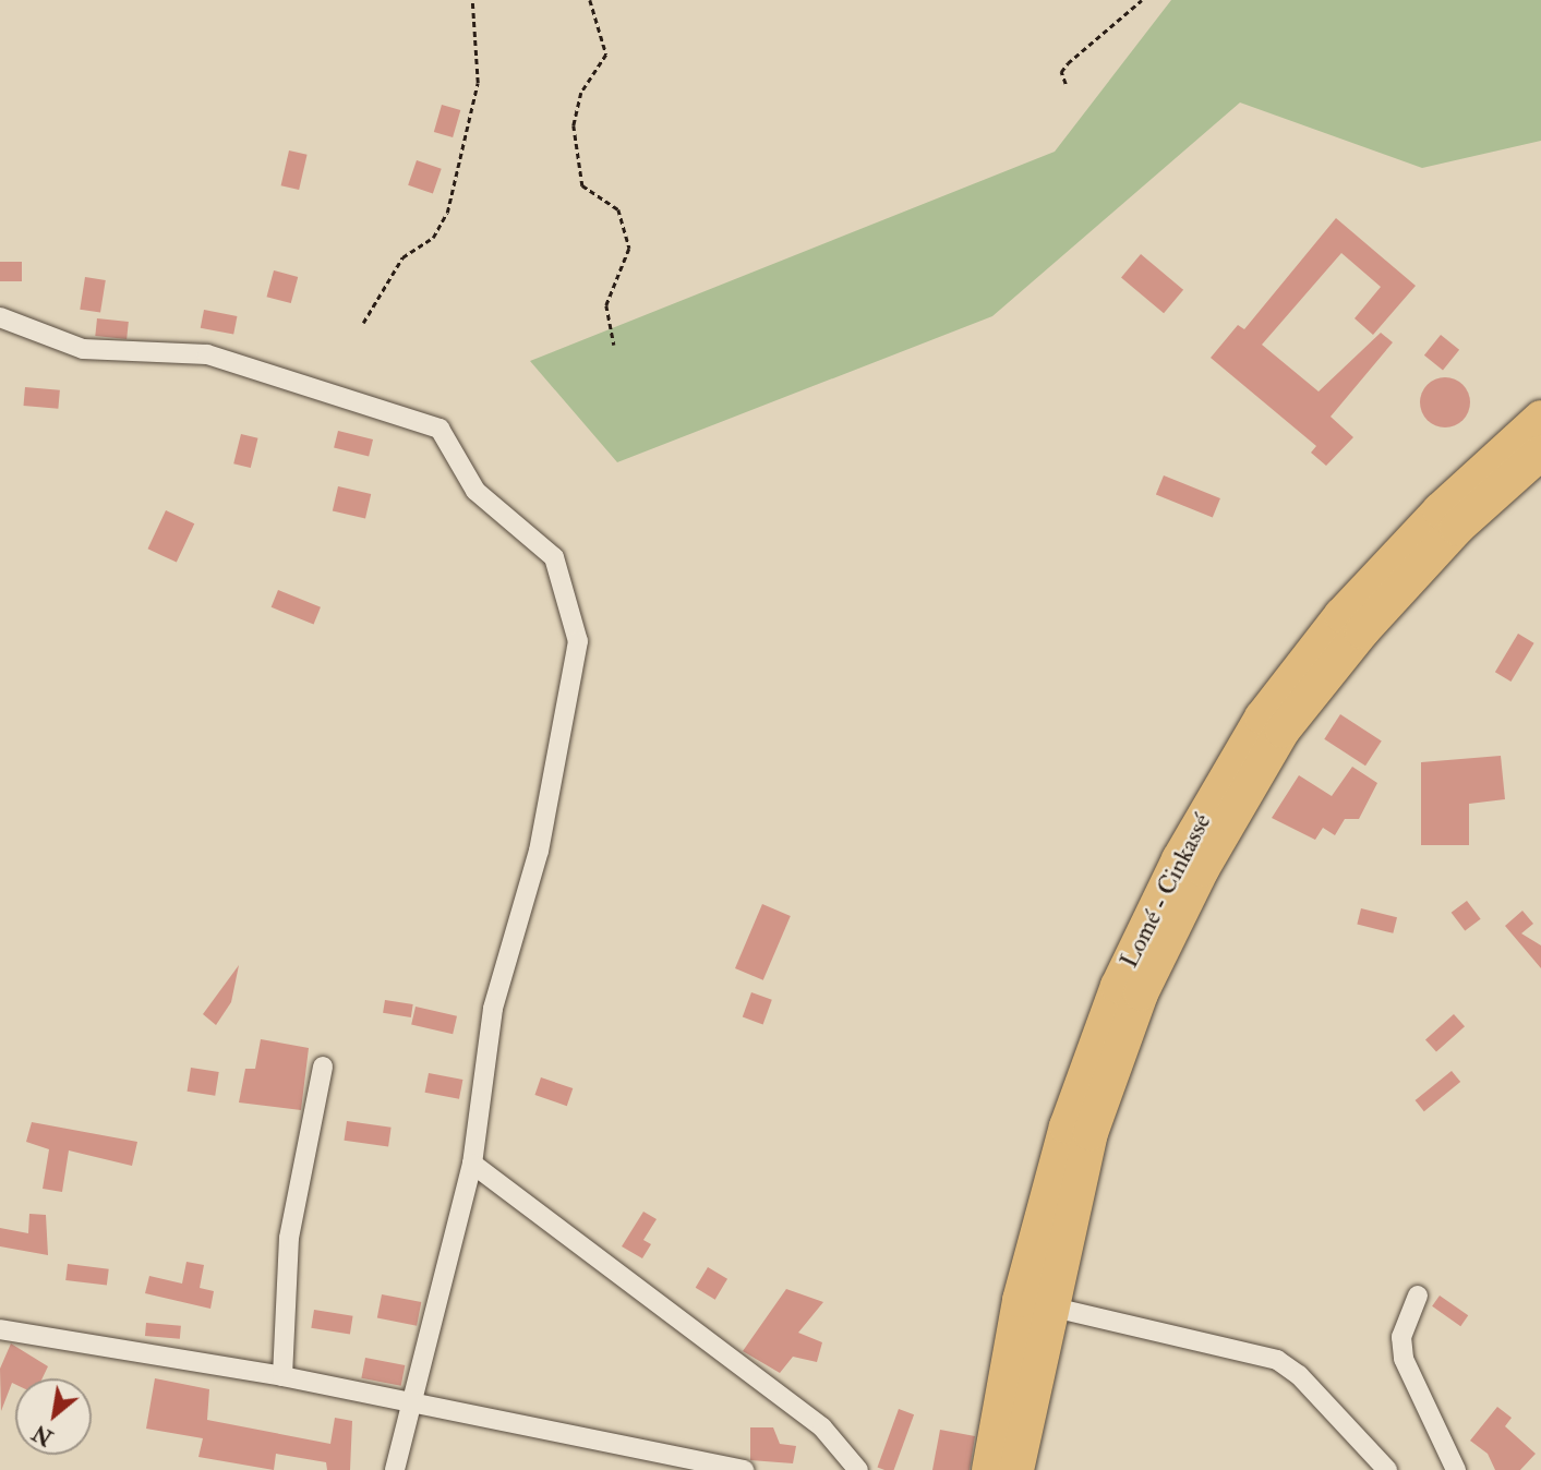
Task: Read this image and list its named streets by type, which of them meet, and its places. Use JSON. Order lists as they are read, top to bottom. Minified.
{"streets":{"highway":["Lomé - Cinkassé"]},"north":"bottom left"}
